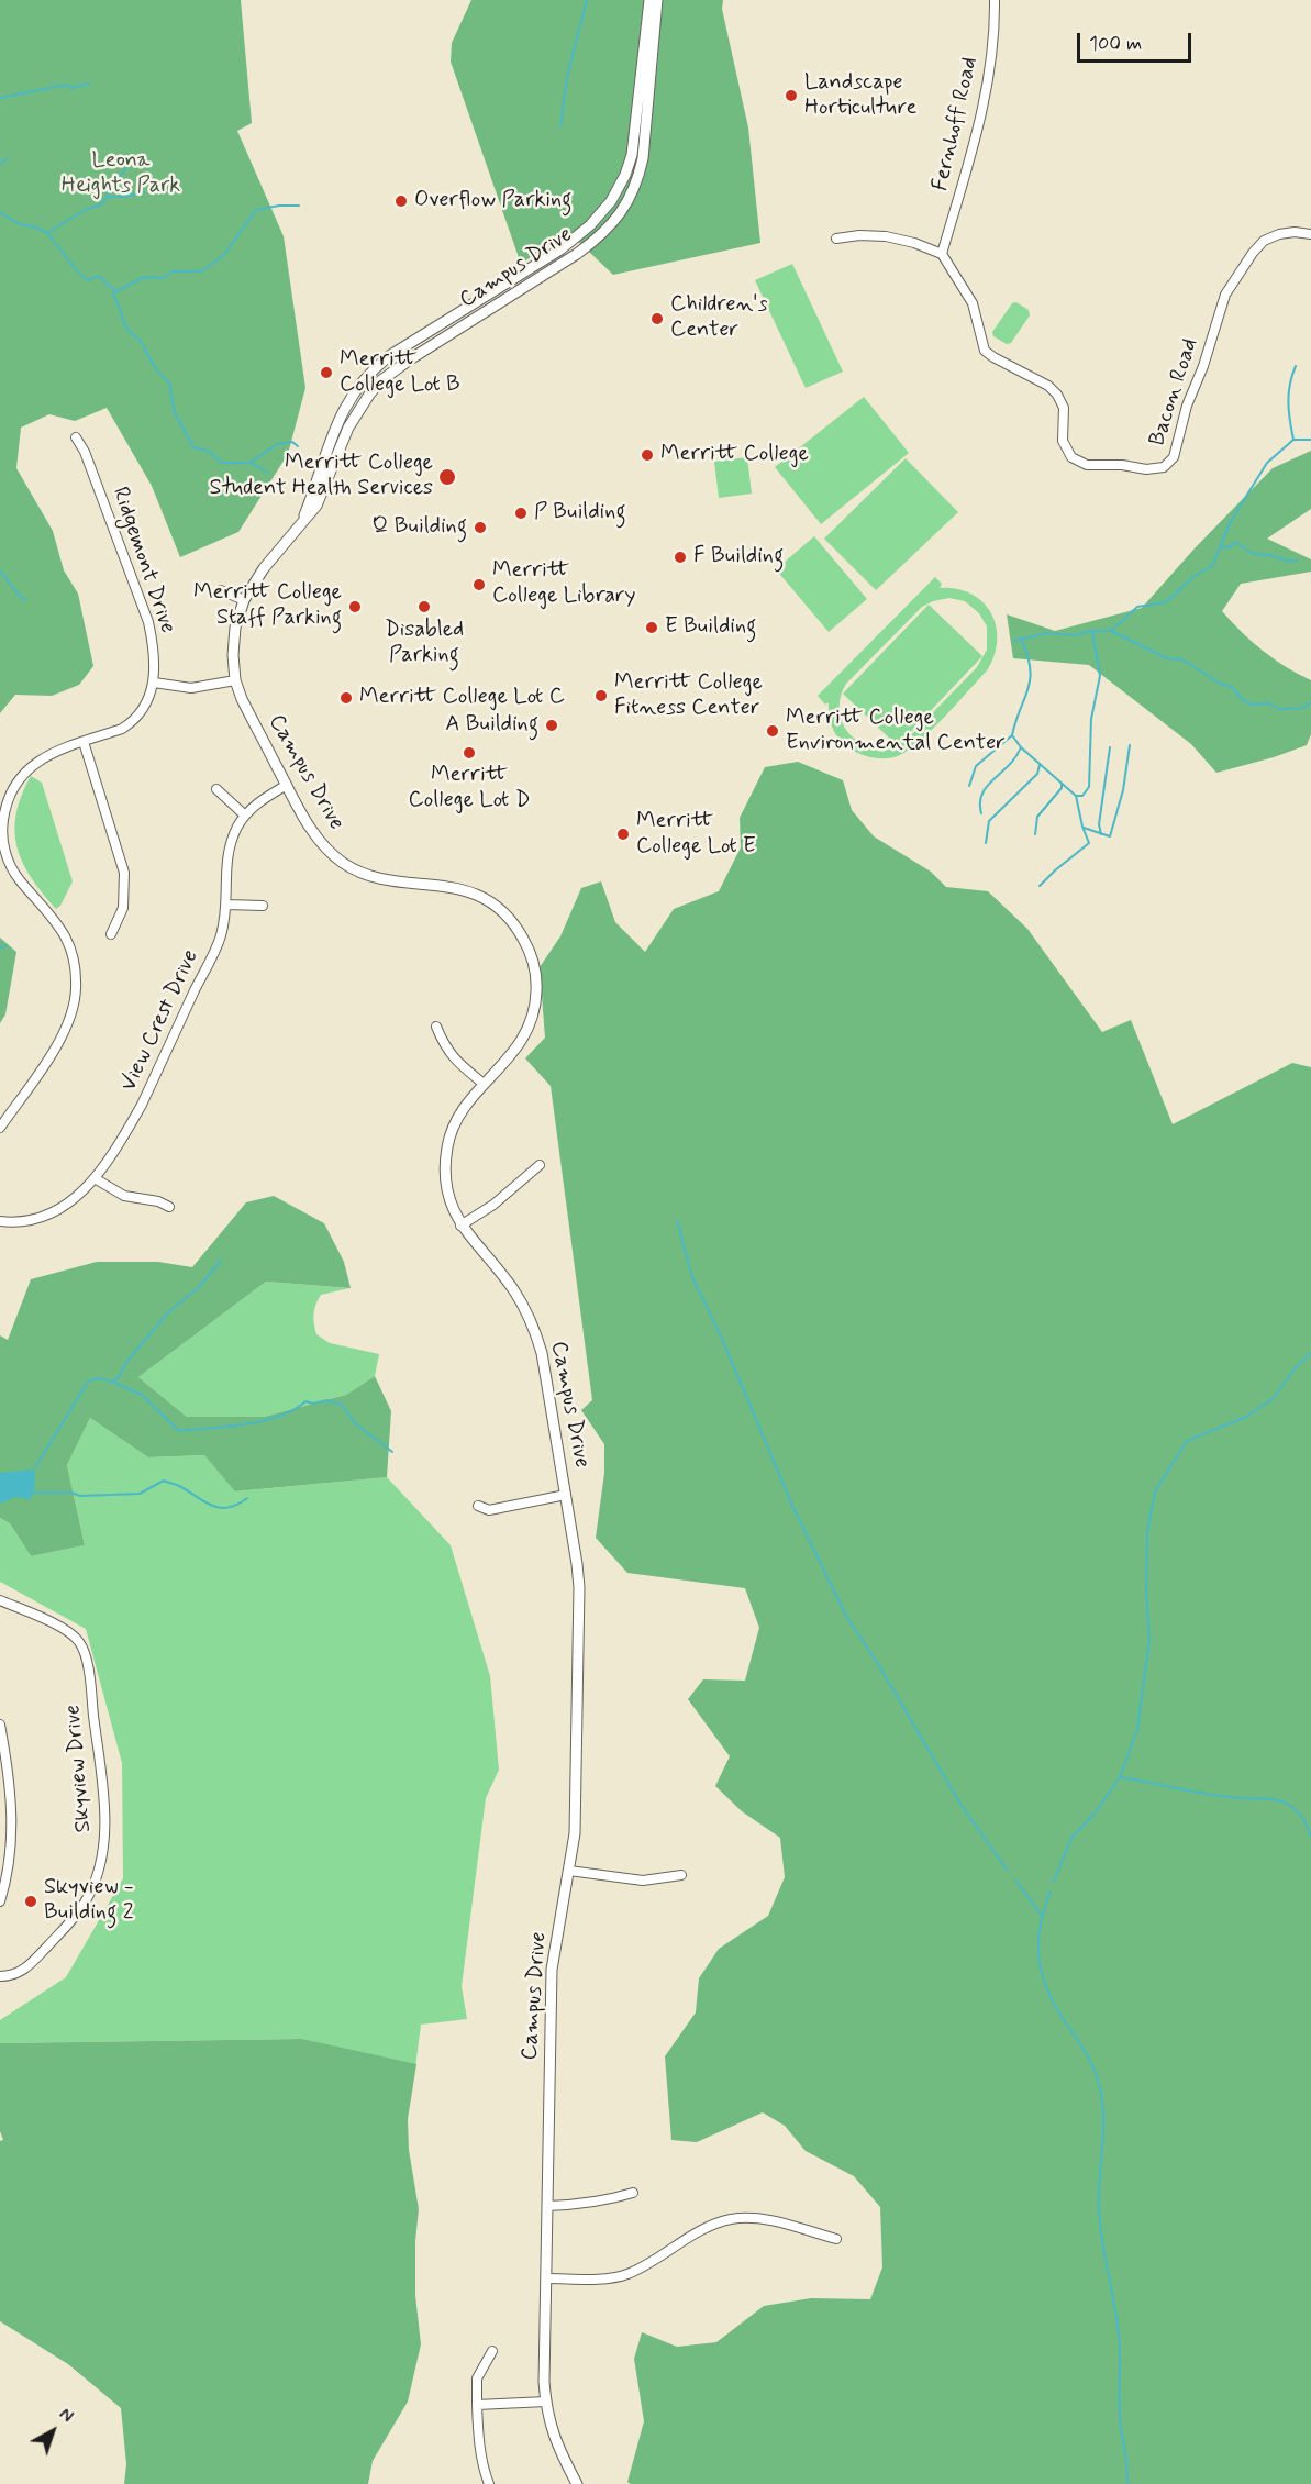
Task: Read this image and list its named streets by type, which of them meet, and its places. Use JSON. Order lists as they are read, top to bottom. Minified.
{"streets":{"street":["Fernhoff Road","Campus Drive","Bacon Road","Ridgemont Drive","View Crest Drive","Skyview Drive"]},"crossings":[["Fernhoff Road","Bacon Road"],["Campus Drive","View Crest Drive"]],"parks":["Leona Heights Park"],"places":["Landscape Horticulture","Overflow Parking","Children's Center","Merritt College Lot B","Merritt College","Merritt College Student Health Services","P Building","Q Building","F Building","Merritt College Library","Merritt College Staff Parking","Disabled Parking","E Building","Merritt College Fitness Center","Merritt College Lot C","A Building","Merritt College Environmental Center","Merritt College Lot D","Merritt College Lot E","Skyview - Building 2"],"scale_bar":"100 m","north":"top right"}
